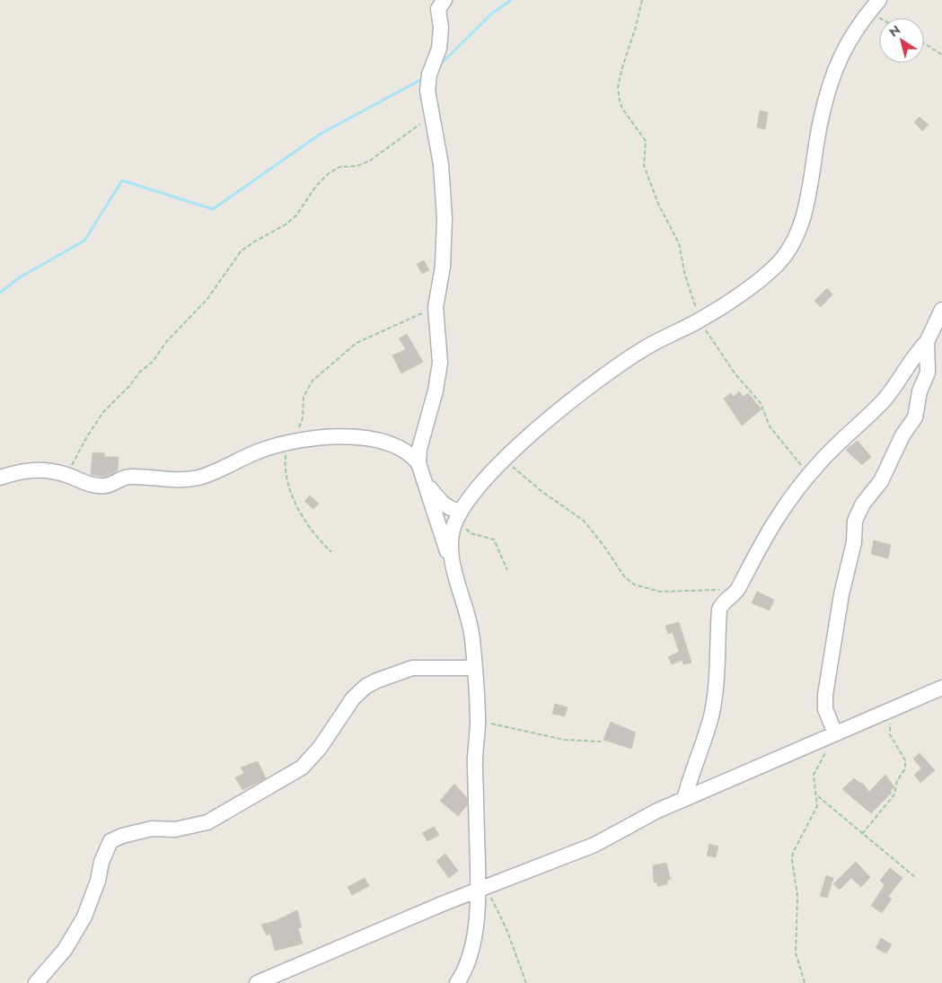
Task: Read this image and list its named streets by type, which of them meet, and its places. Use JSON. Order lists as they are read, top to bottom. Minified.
{"north":"top left"}
